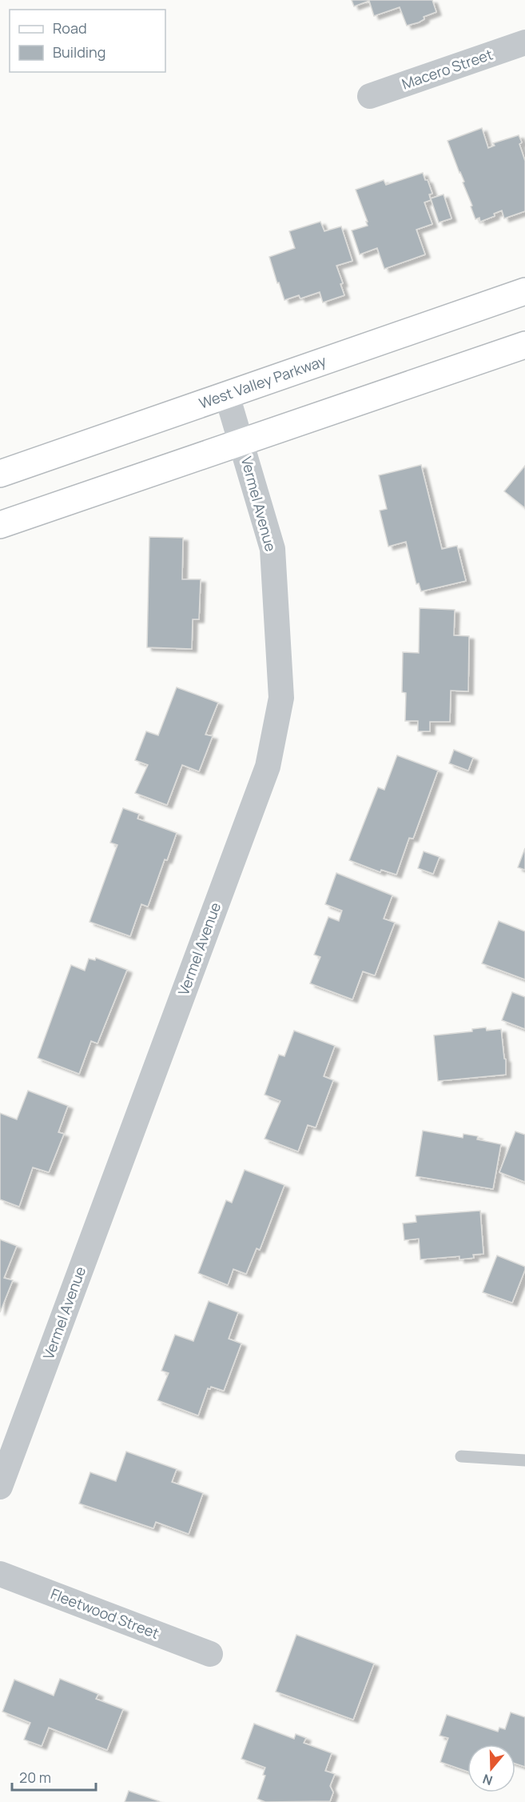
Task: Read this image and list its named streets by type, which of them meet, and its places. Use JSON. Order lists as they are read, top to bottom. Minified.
{"streets":{"main road":["West Valley Parkway"],"street":["Macero Street","Vermel Avenue","Fleetwood Street"]},"crossings":[["West Valley Parkway","Vermel Avenue"]],"legend":["Road","Building"],"scale_bar":"20 m","north":"bottom"}
